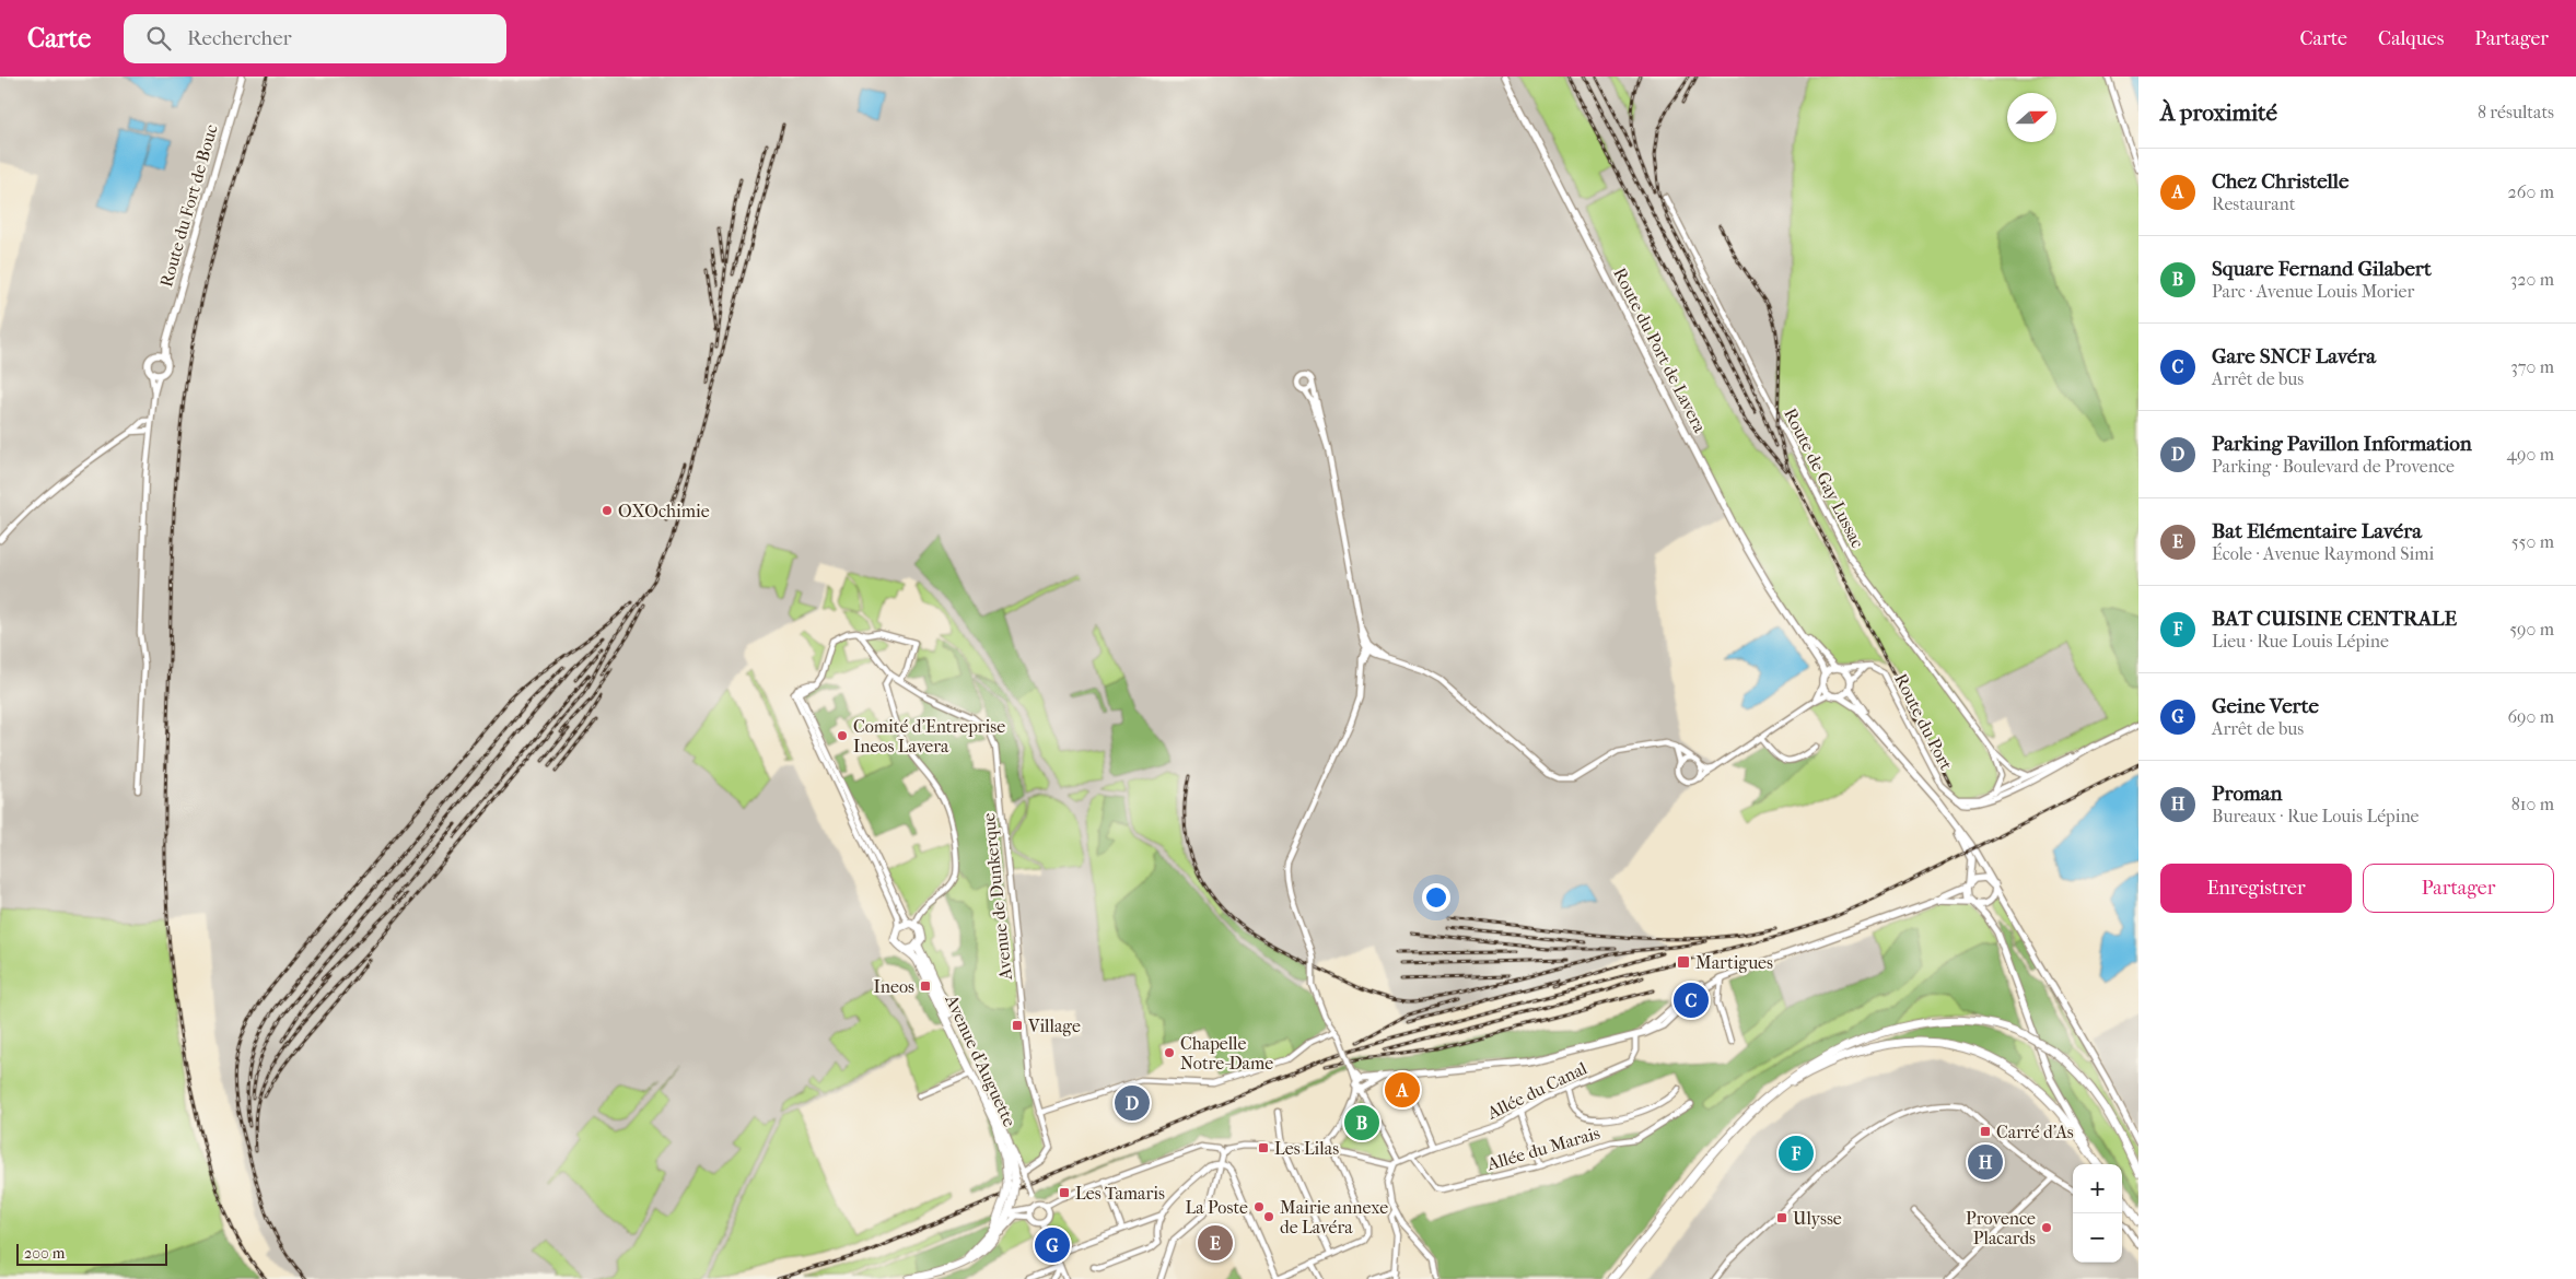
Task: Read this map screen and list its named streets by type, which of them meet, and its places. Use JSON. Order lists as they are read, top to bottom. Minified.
{"streets":{"main road":["Avenue d'Auguette"],"street":["Route du Fort de Bouc","Route du Port de Lavera","Route de Gay Lussac","Route du Port","Avenue de Dunkerque","Allée du Canal","Allée du Marais"]},"crossings":[["Allée du Canal","Allée du Marais"]],"places":{"other":["OXOchimie","Comité d'Entreprise Ineos Lavera","Chapelle Notre-Dame","La Poste","Mairie annexe de Lavéra","Provence Placards"],"transit":["Martigues","Ineos","Village","Carré d’As","Les Lilas","Les Tamaris","Ulysse"]},"scale_bar":"200 m","north":"right","page":{"header":"Carte","search":"Rechercher","nav":["Carte","Calques","Partager"],"heading":["À proximité","8 résultats"],"list":[{"mark":"A","name":"Chez Christelle","note":"Restaurant","value":"260 m"},{"mark":"B","name":"Square Fernand Gilabert","note":"Parc · Avenue Louis Morier","value":"320 m"},{"mark":"C","name":"Gare SNCF Lavéra","note":"Arrêt de bus","value":"370 m"},{"mark":"D","name":"Parking Pavillon Information","note":"Parking · Boulevard de Provence","value":"490 m"},{"mark":"E","name":"Bat Elémentaire Lavéra","note":"École · Avenue Raymond Simi","value":"550 m"},{"mark":"F","name":"BAT CUISINE CENTRALE","note":"Lieu · Rue Louis Lépine","value":"590 m"},{"mark":"G","name":"Geine Verte","note":"Arrêt de bus","value":"690 m"},{"mark":"H","name":"Proman","note":"Bureaux · Rue Louis Lépine","value":"810 m"}],"buttons":["Enregistrer","Partager"],"pins":["C","A","D","B","F","H","E","G"],"map_buttons":["+","−"],"scale":"200 m"}}
